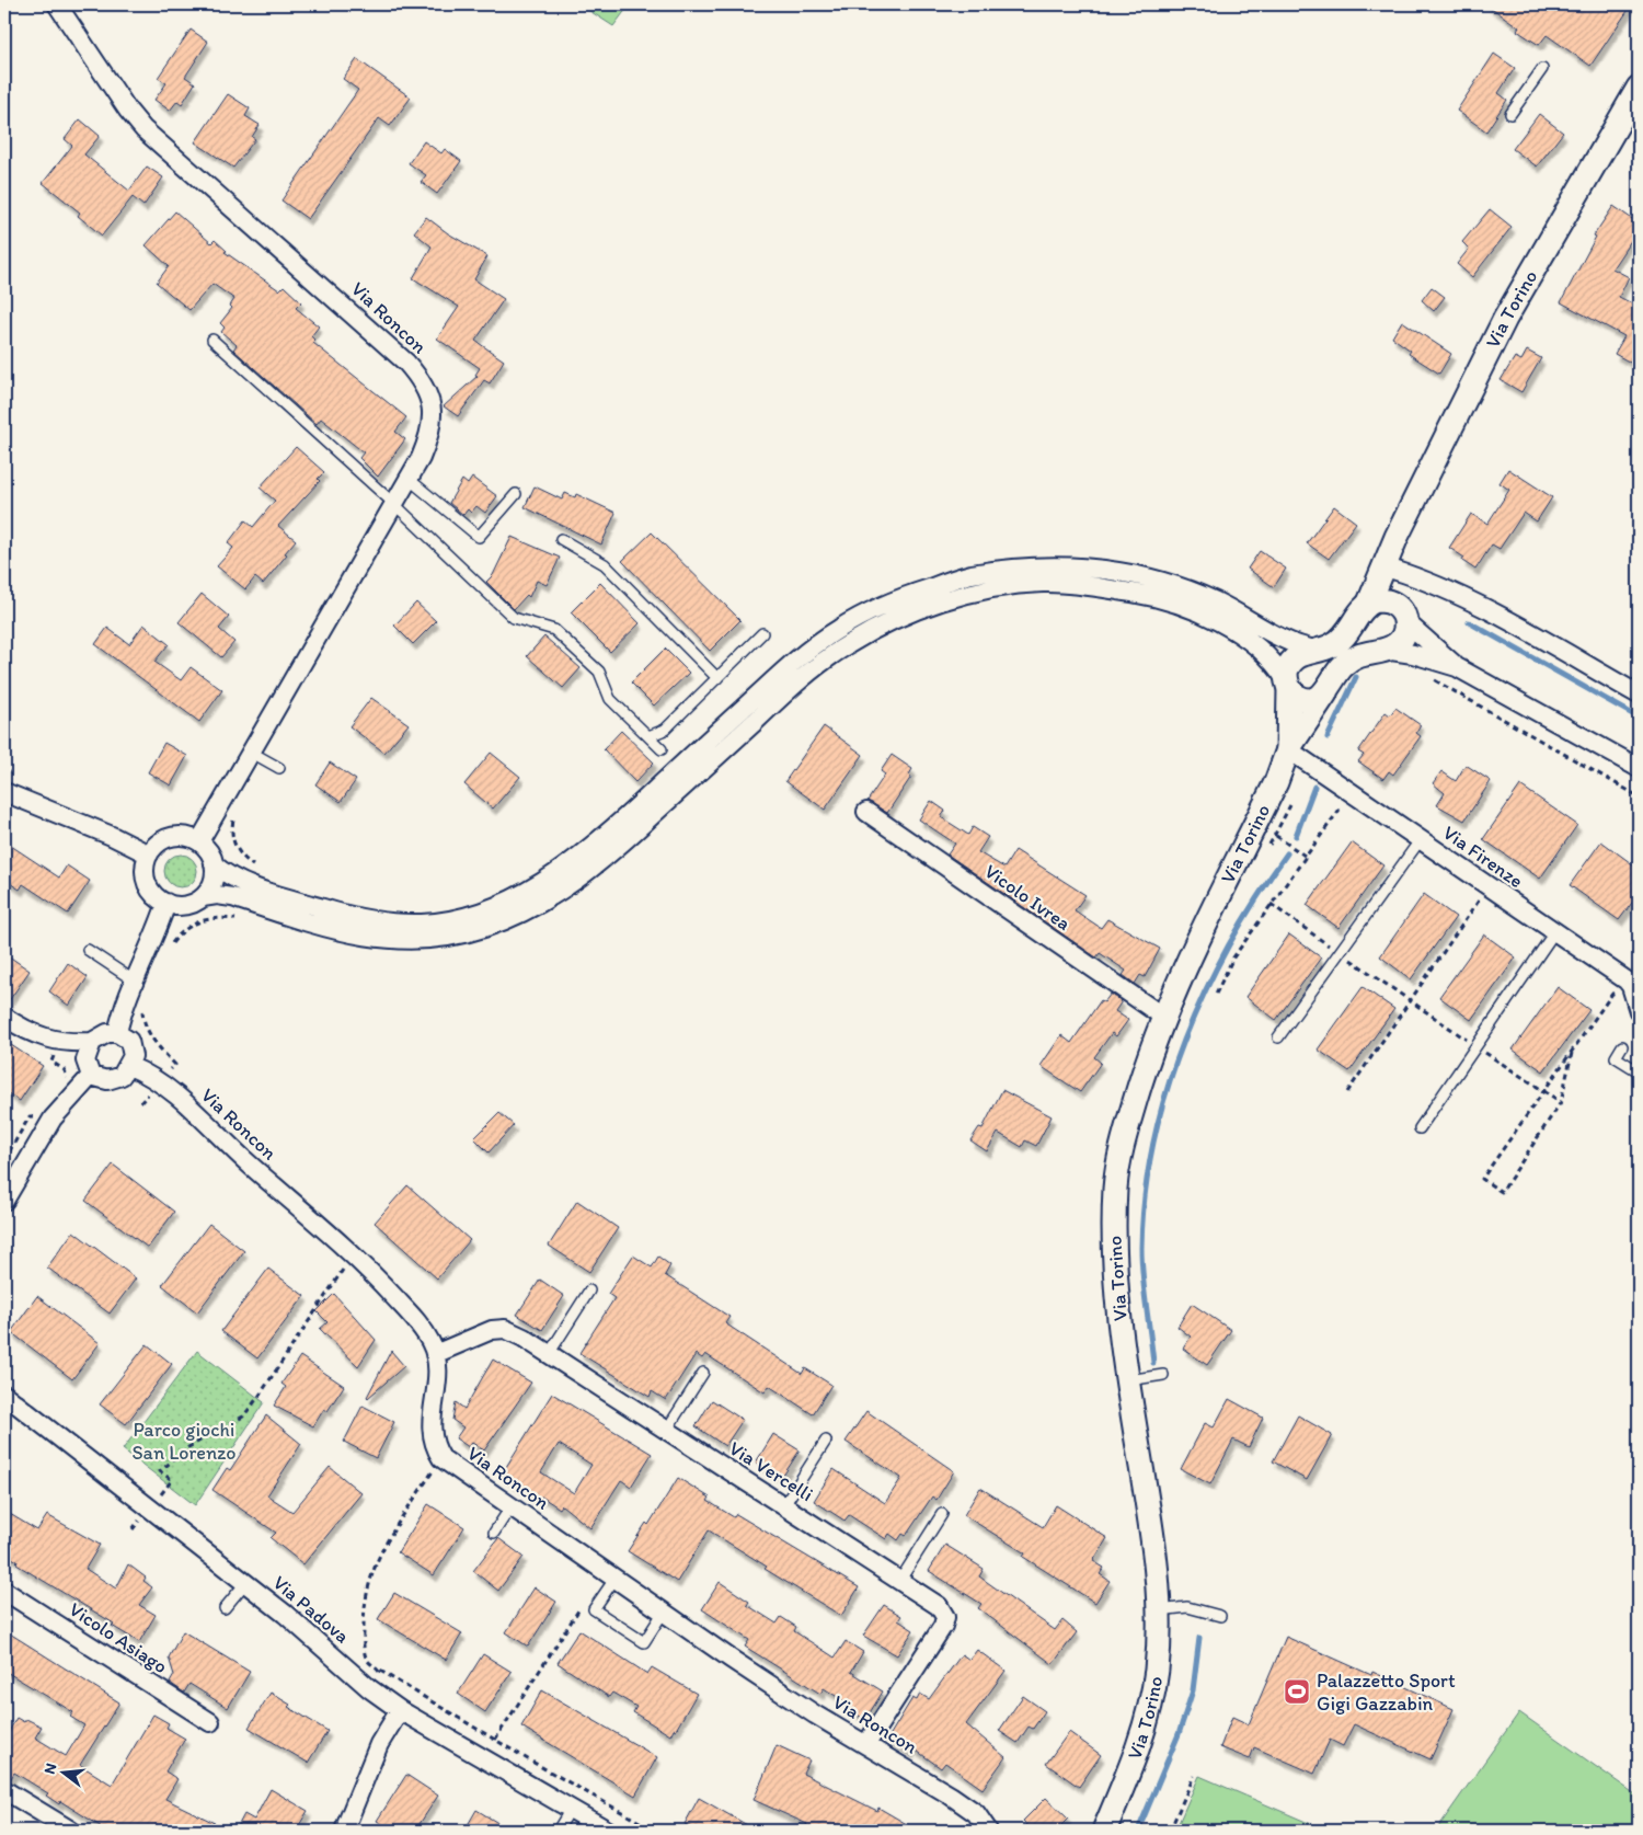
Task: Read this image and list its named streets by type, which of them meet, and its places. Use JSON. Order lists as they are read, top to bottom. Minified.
{"streets":{"street":["Via Torino","Via Roncon","Via Firenze","Vicolo Ivrea","Via Vercelli","Via Padova","Vicolo Asiago"]},"crossings":[["Via Torino","Via Firenze"],["Via Torino","Vicolo Ivrea"],["Via Roncon","Via Vercelli"]],"parks":["Parco giochi San Lorenzo"],"places":{"sports":["Palazzetto Sport Gigi Gazzabin"]},"north":"left"}
